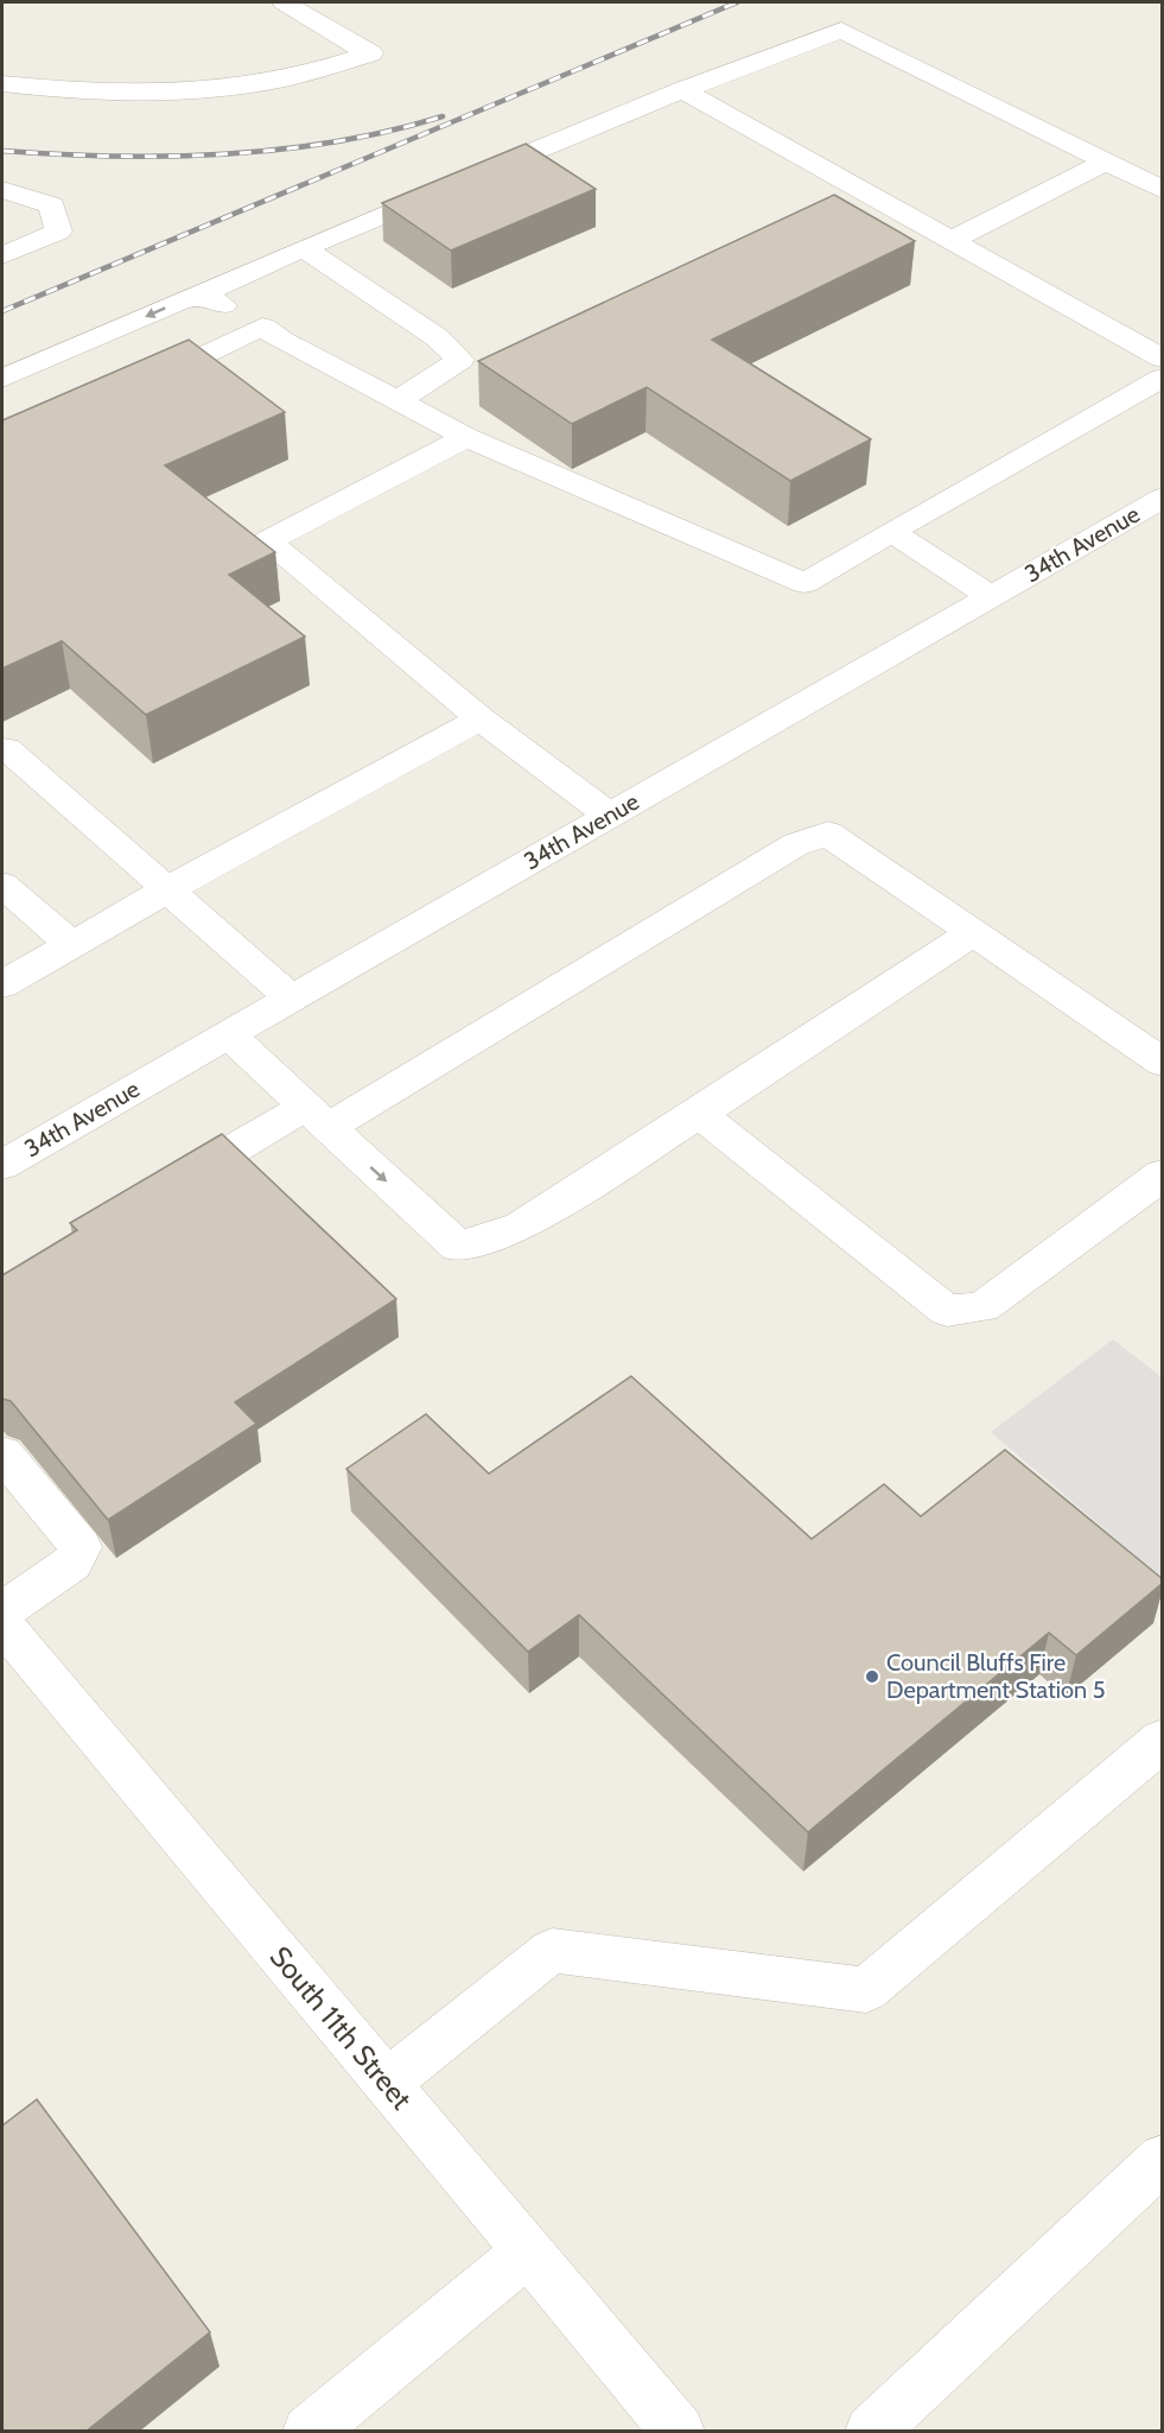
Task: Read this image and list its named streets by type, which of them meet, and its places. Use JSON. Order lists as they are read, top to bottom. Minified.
{"streets":{"street":["34th Avenue","South 11th Street"]},"places":["Council Bluffs Fire Department Station 5"]}
